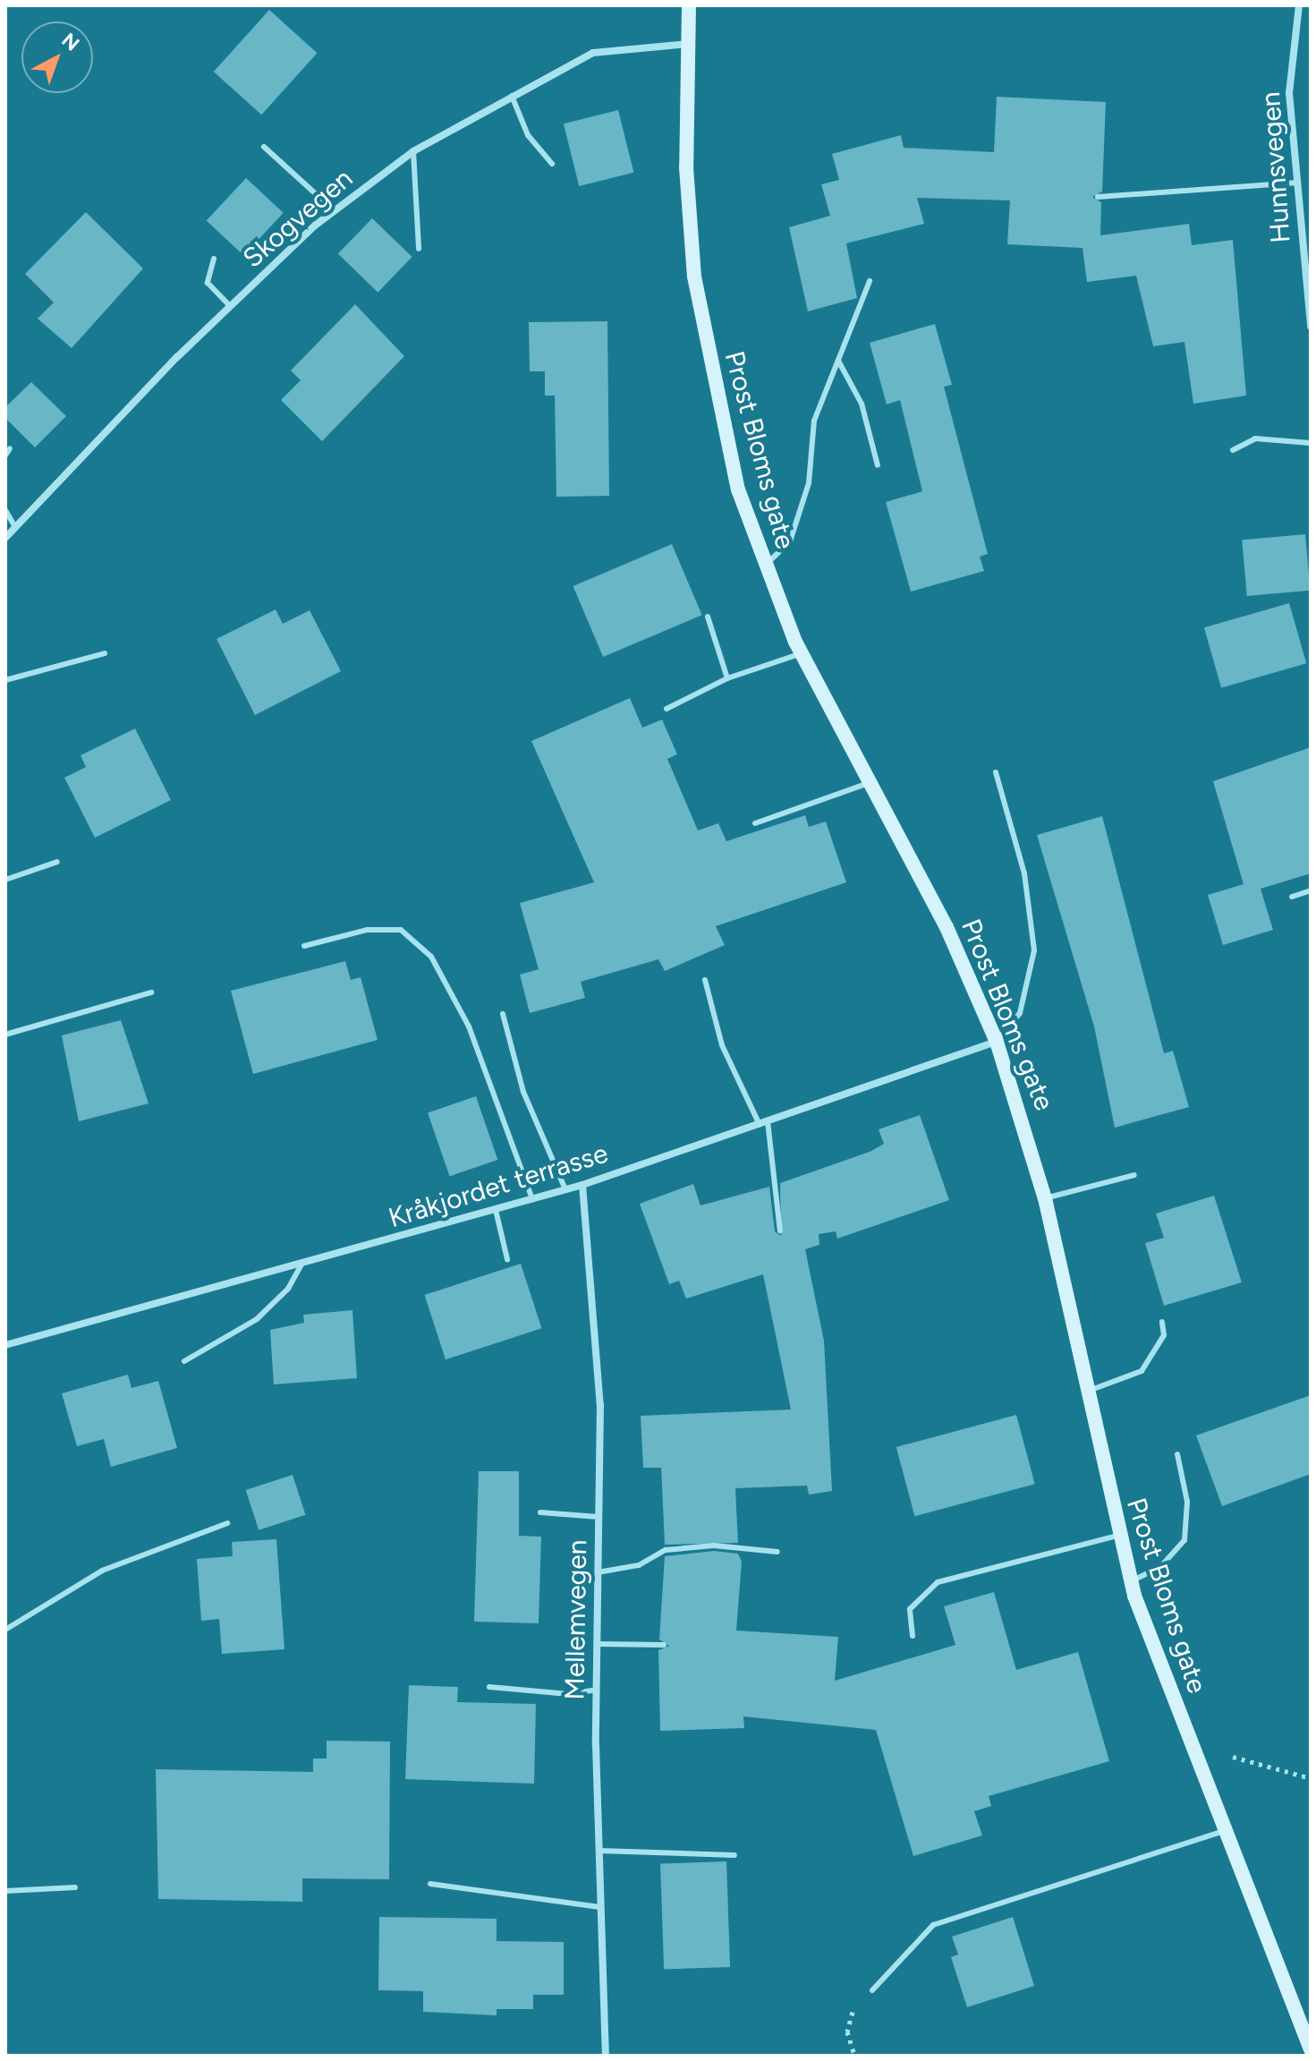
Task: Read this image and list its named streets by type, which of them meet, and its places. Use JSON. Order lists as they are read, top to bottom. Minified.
{"streets":{"main road":["Prost Bloms gate"],"street":["Hunnsvegen","Skogvegen","Kråkjordet terrasse","Mellemvegen"]},"crossings":[["Skogvegen","Prost Bloms gate"],["Prost Bloms gate","Kråkjordet terrasse"],["Kråkjordet terrasse","Mellemvegen"]],"north":"top right"}
